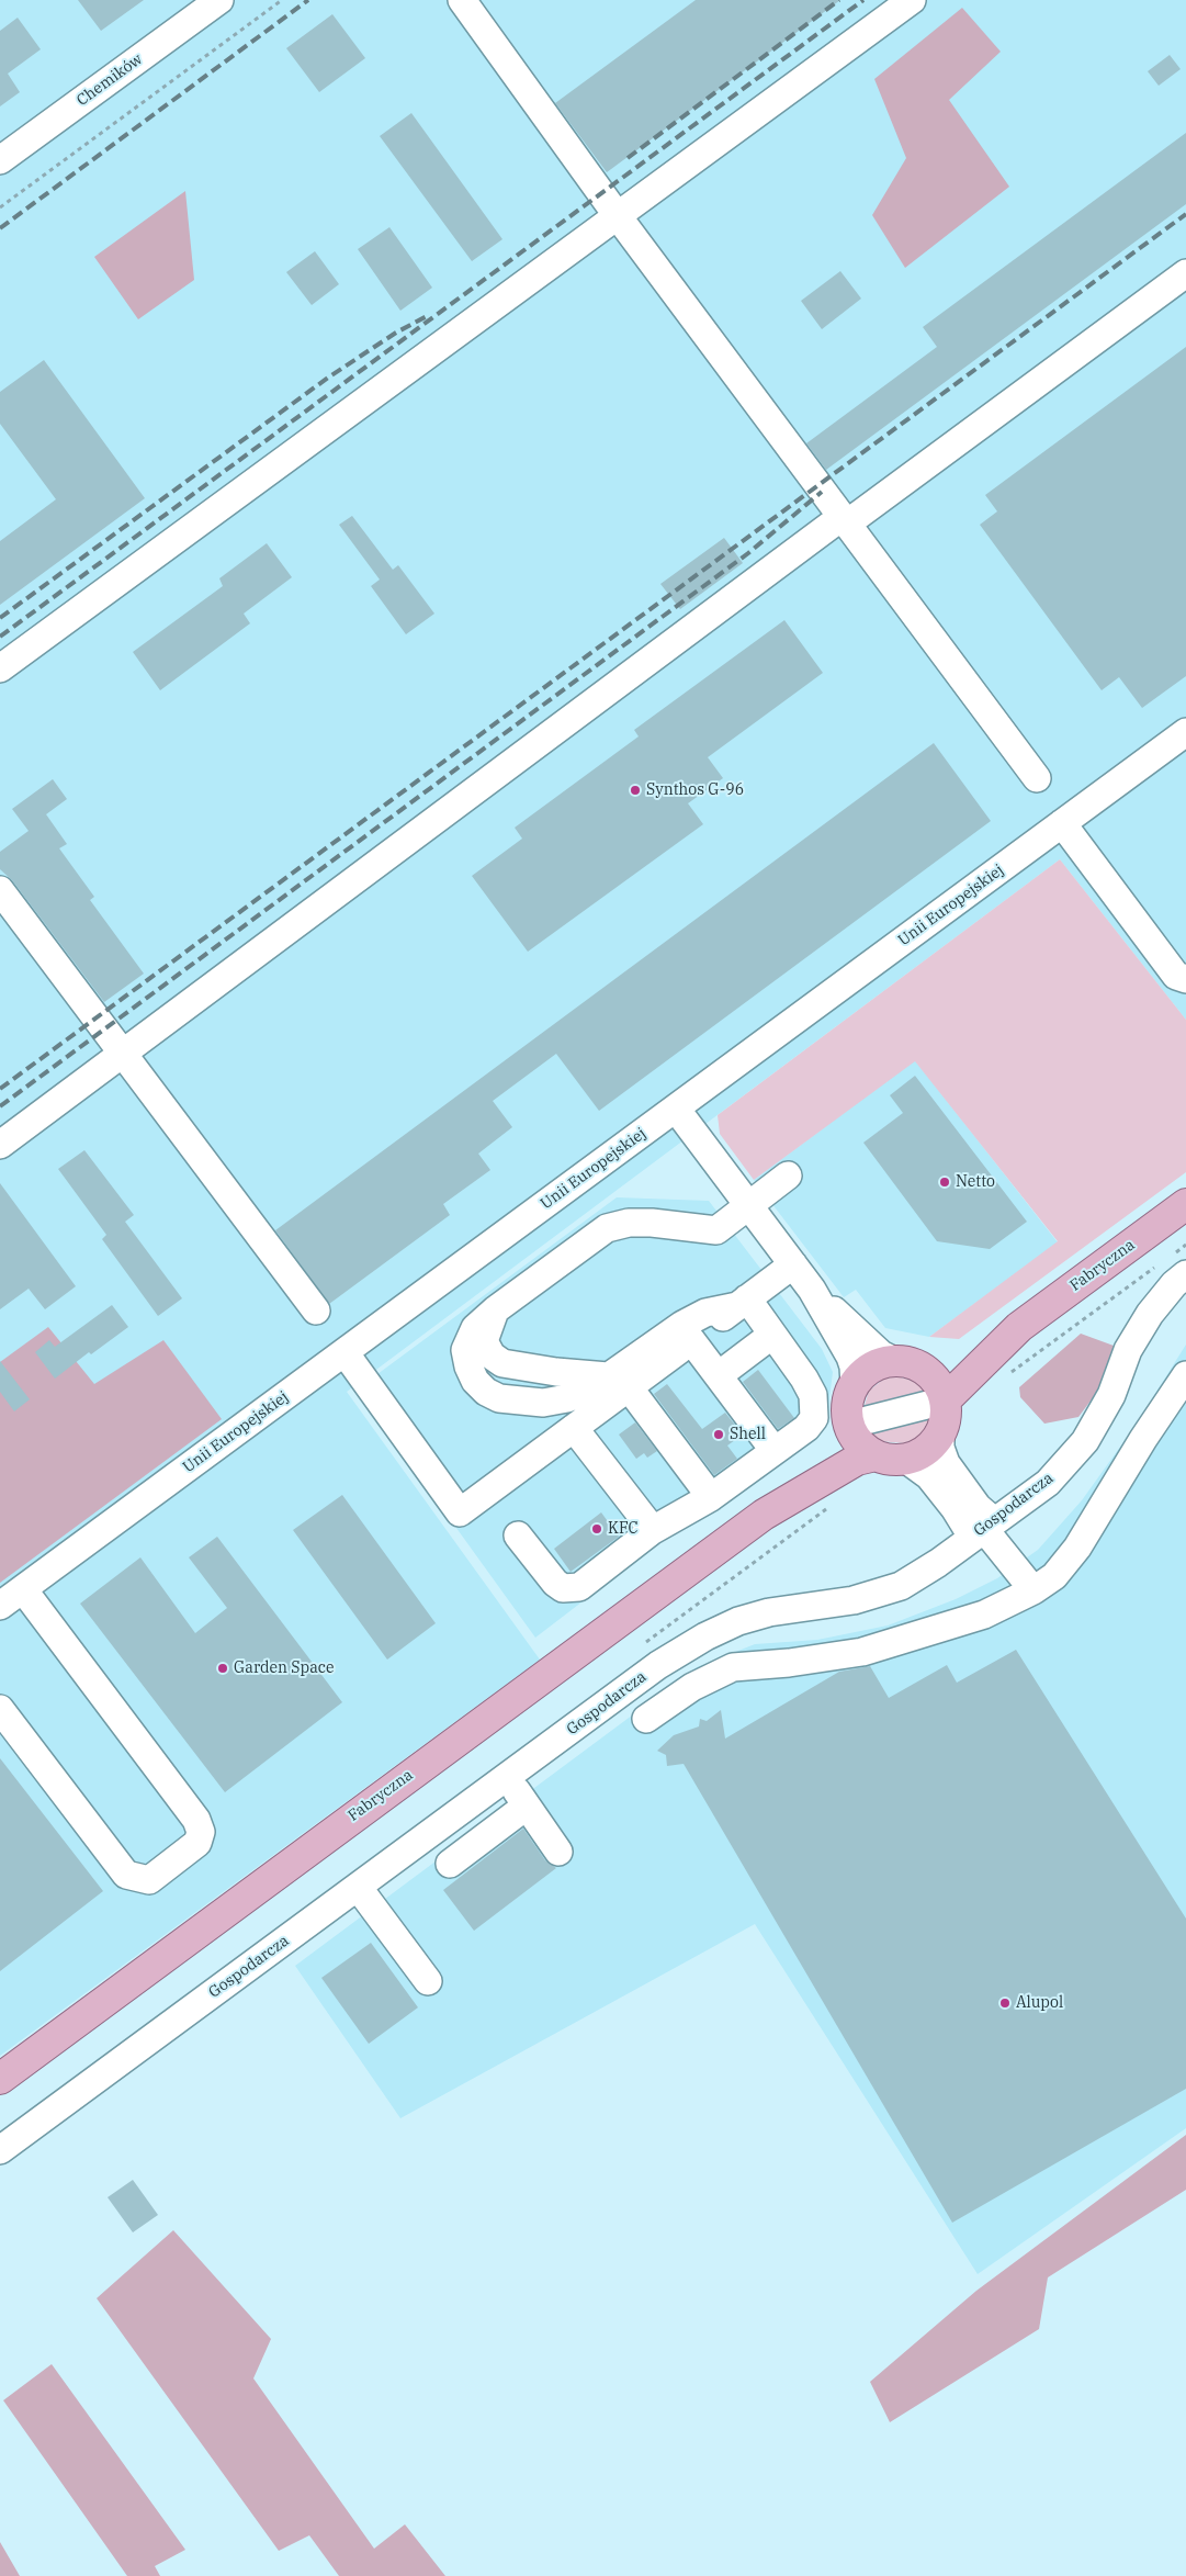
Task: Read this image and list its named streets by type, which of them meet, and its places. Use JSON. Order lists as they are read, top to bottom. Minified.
{"streets":{"main road":["Fabryczna"],"street":["Chemików","Unii Europejskiej","Gospodarcza"]},"places":["Synthos G-96","Netto","Shell","KFC","Garden Space","Alupol"]}
